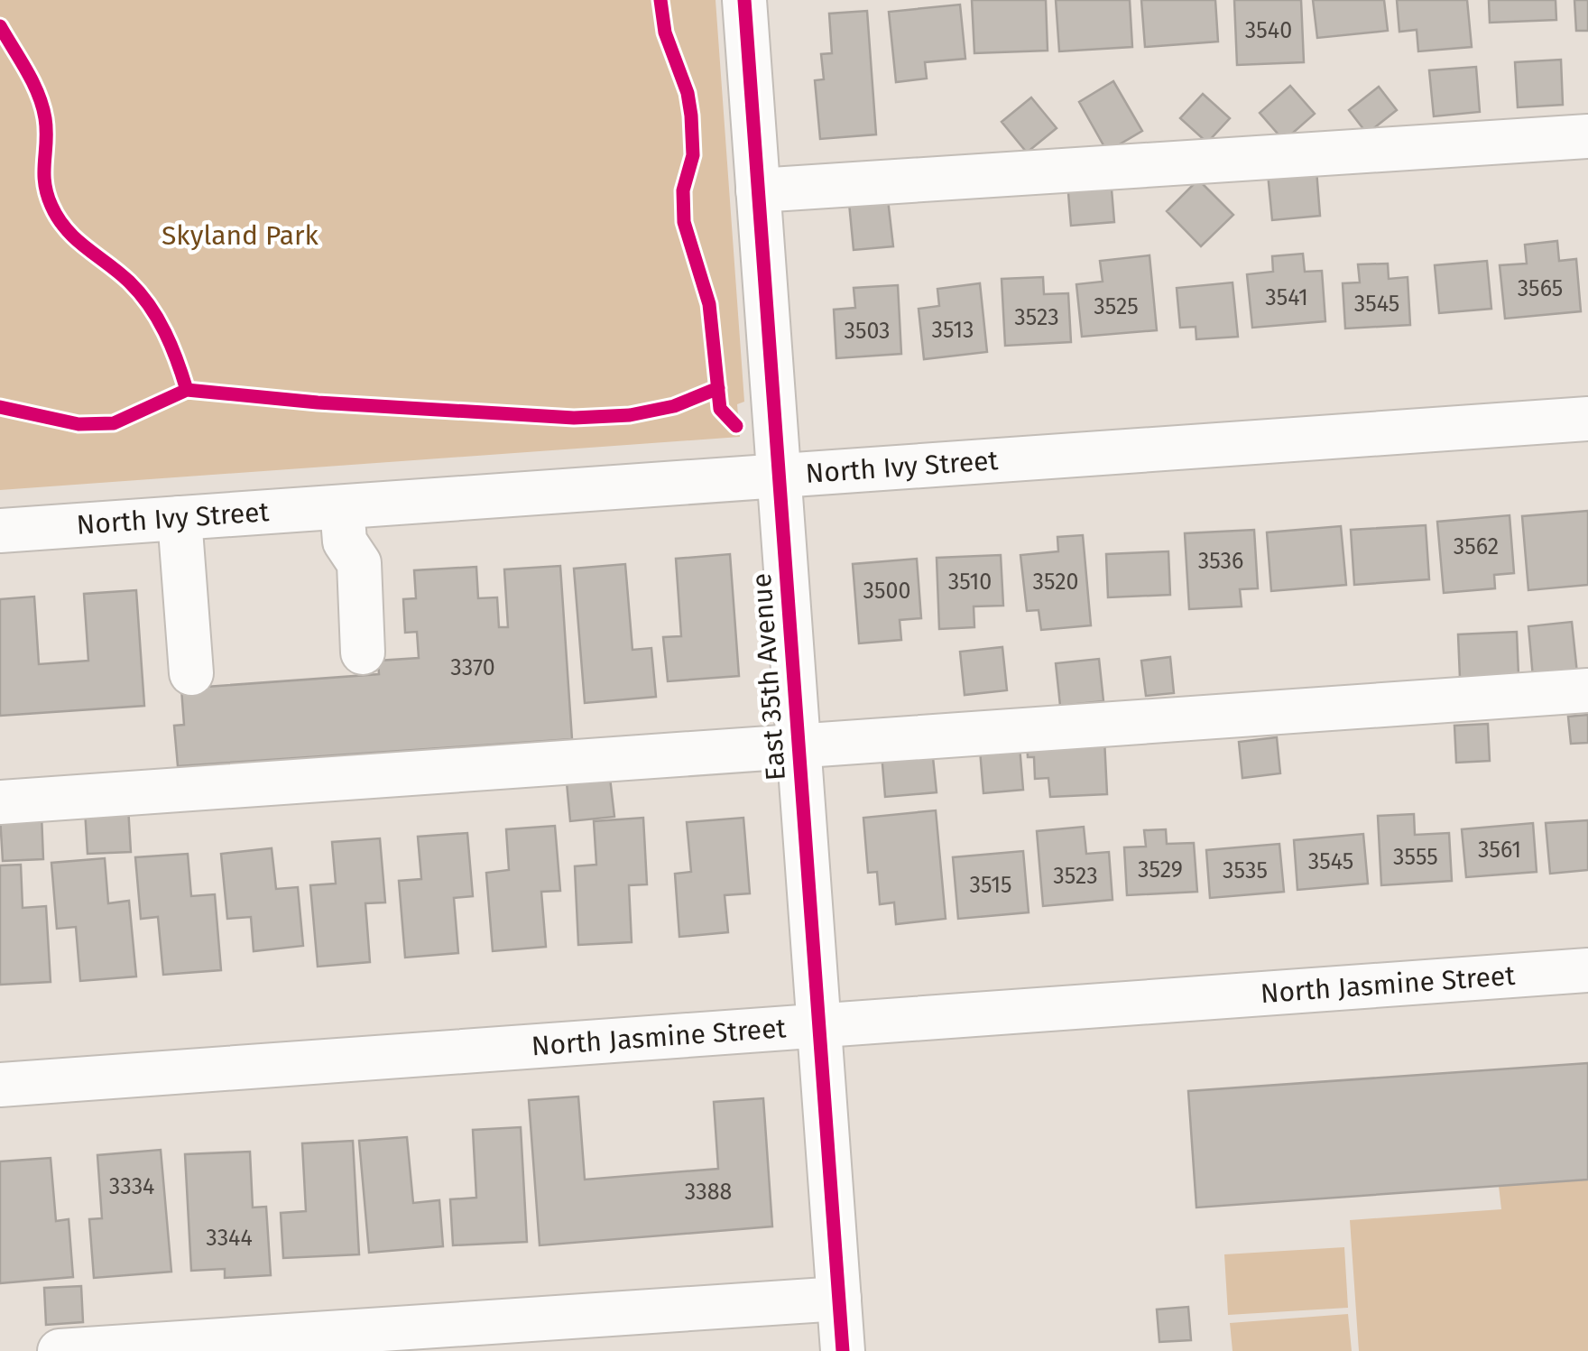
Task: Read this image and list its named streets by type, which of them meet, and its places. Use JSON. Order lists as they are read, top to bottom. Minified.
{"streets":{"street":["North Ivy Street","East 35th Avenue","North Jasmine Street"]},"crossings":[["North Ivy Street","East 35th Avenue"],["East 35th Avenue","North Jasmine Street"]],"parks":["Skyland Park"],"house_numbers":["3540","3565","3541","3545","3525","3523","3513","3503","3562","3536","3510","3520","3500","3370","3561","3555","3545","3529","3535","3523","3515","3334","3388","3344"]}
